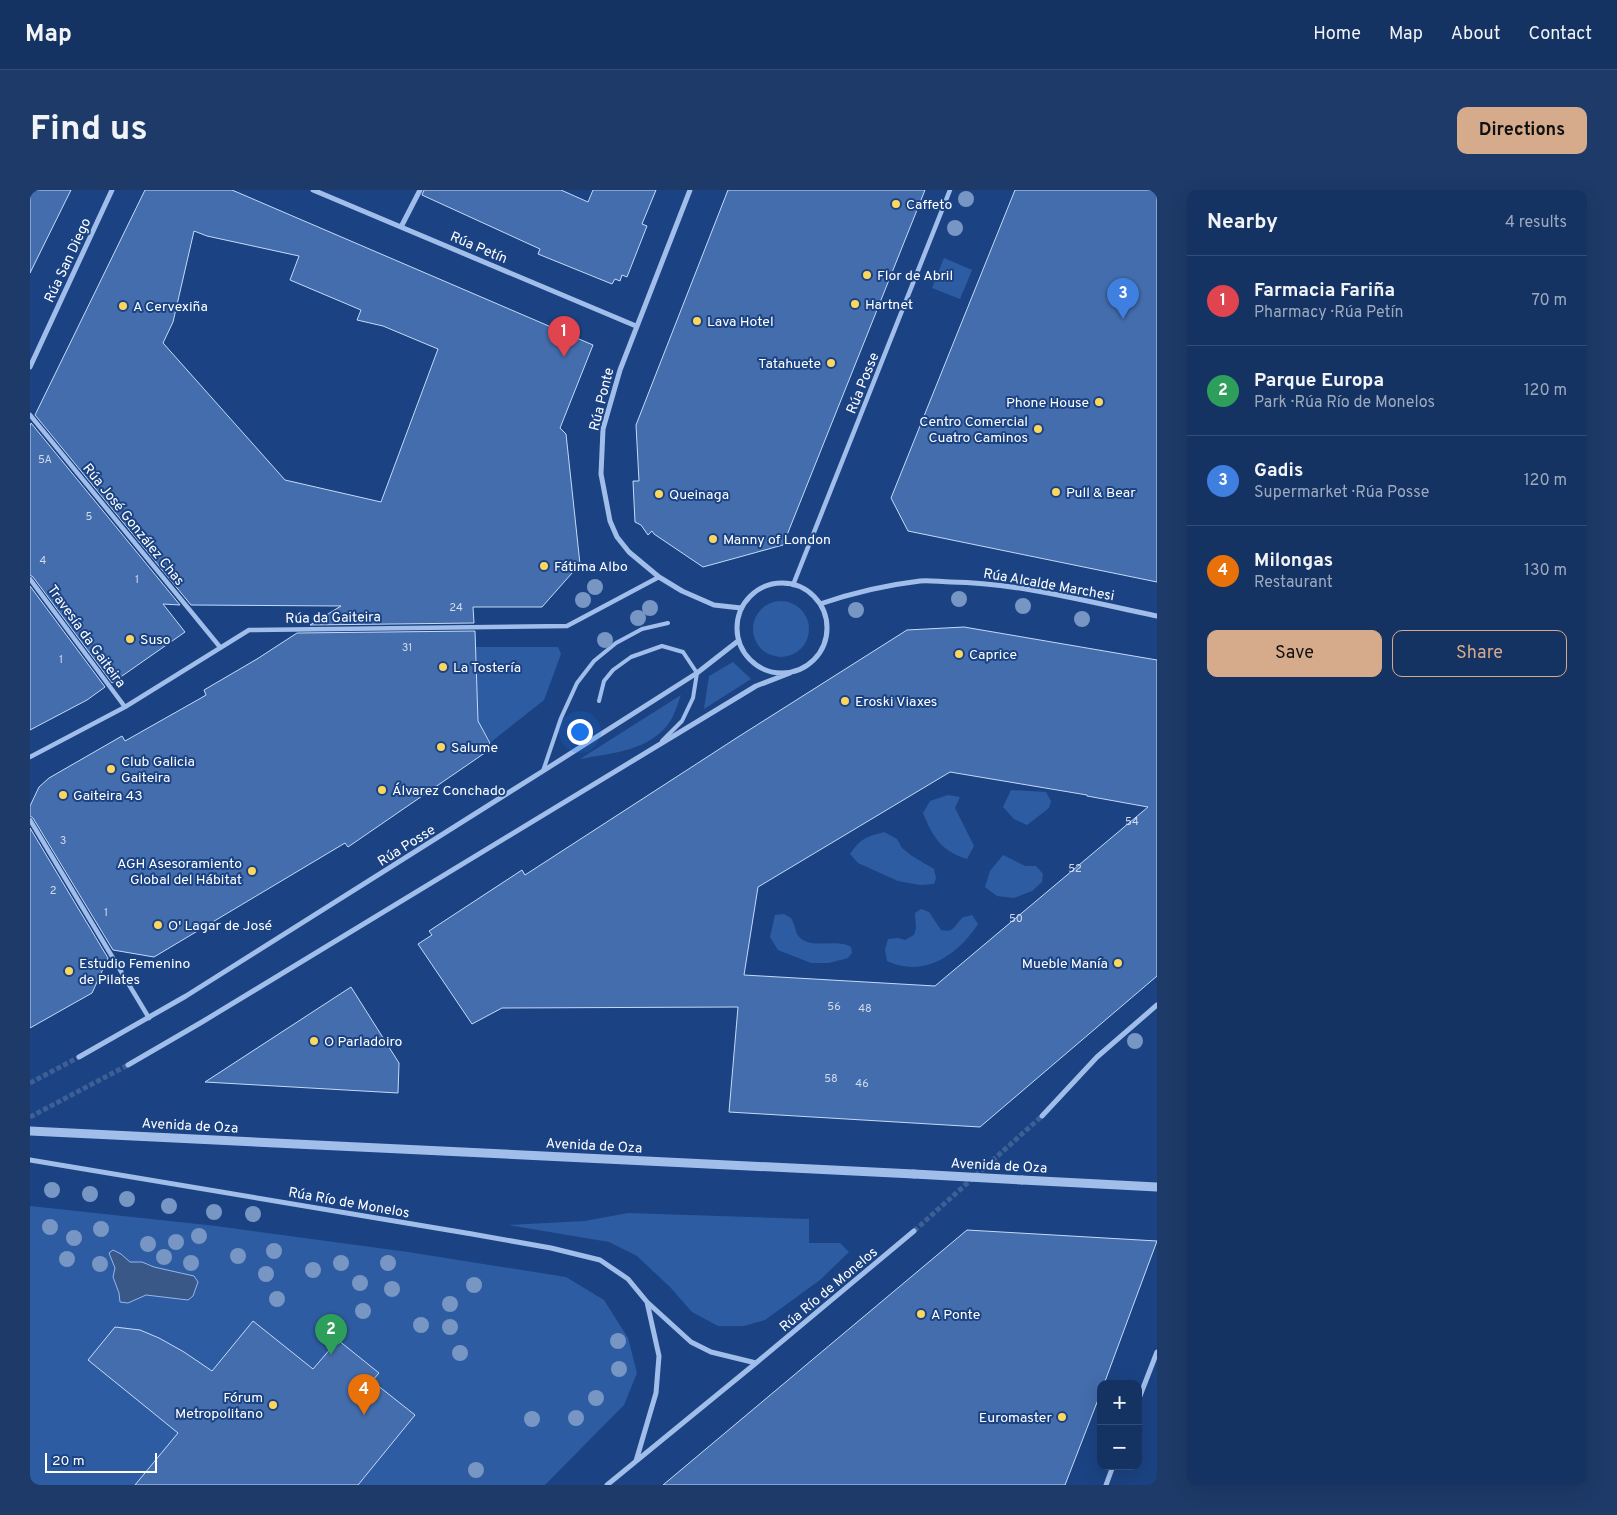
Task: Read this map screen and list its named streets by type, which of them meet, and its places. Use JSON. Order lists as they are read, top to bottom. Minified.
{"streets":{"street":["Rúa Petín","Rúa San Diego","Rúa Posse","Rúa Ponte","Rúa José González Chas","Rúa Alcalde Marchesi","Rúa da Gaiteira","Travesía da Gaiteira","Avenida de Oza","Rúa Río de Monelos"]},"crossings":[["Rúa Petín","Rúa Ponte"],["Rúa Posse","Rúa Ponte"],["Rúa Posse","Rúa Alcalde Marchesi"],["Rúa Ponte","Rúa Alcalde Marchesi"],["Rúa Ponte","Rúa da Gaiteira"],["Rúa José González Chas","Rúa da Gaiteira"],["Rúa da Gaiteira","Travesía da Gaiteira"]],"places":["Caffeto","Flor de Abril","Hartnet","A Cervexiña","Lava Hotel","Tatahuete","Phone House","Centro Comercial Cuatro Caminos","Pull & Bear","Queinaga","Manny of London","Fátima Albo","Suso","Caprice","La Tostería","Eroski Viaxes","Salume","Club Galicia Gaiteira","Álvarez Conchado","Gaiteira 43","AGH Asesoramiento Global del Hábitat","O' Lagar de José","Mueble Manía","Estudio Femenino de Pilates","O Parladoiro","A Ponte","Fórum Metropolitano","Euromaster"],"house_numbers":["5A","5","4","1","24","31","1","54","3","52","2","1","50","56","48","58","46"],"scale_bar":"20 m","page":{"header":"Map","nav":["Home","Map","About","Contact"],"buttons":["Directions",["Save","Share"]],"title":"Find us","heading":["Nearby","4 results"],"list":[{"mark":"1","name":"Farmacia Fariña","note":"Pharmacy · Rúa Petín","value":"70 m"},{"mark":"2","name":"Parque Europa","note":"Park · Rúa Río de Monelos","value":"120 m"},{"mark":"3","name":"Gadis","note":"Supermarket · Rúa Posse","value":"120 m"},{"mark":"4","name":"Milongas","note":"Restaurant","value":"130 m"}],"pins":["3","1","2","4"],"map_buttons":["+","−"],"scale":"20 m"}}
